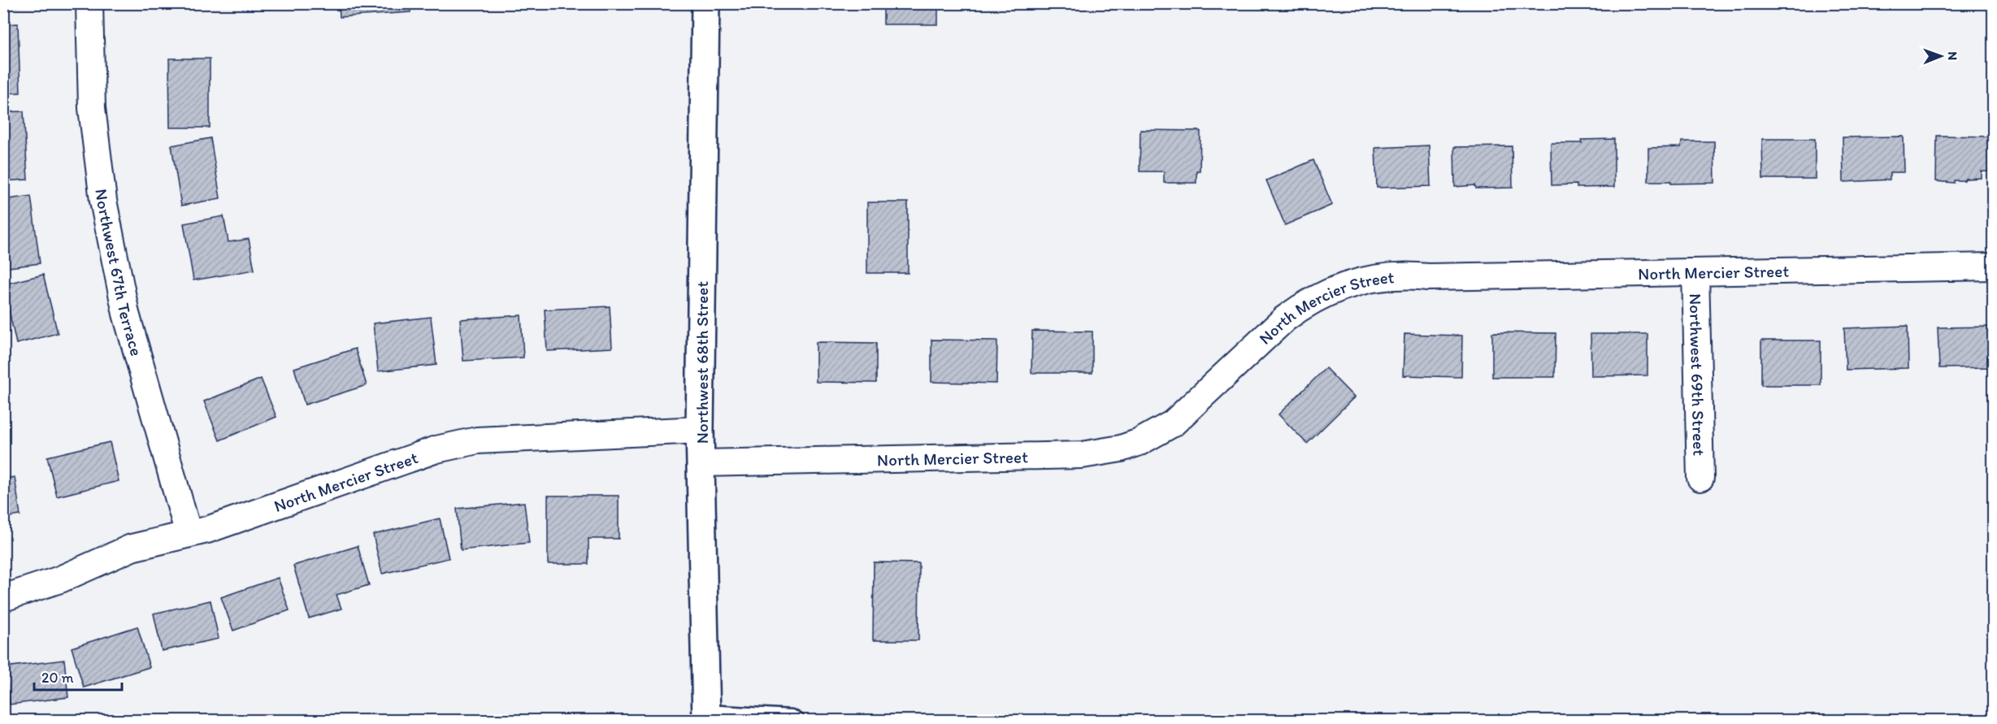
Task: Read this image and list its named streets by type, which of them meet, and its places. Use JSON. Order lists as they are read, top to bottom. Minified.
{"streets":{"main road":["Northwest 68th Street"],"street":["North Mercier Street","Northwest 67th Terrace","Northwest 69th Street"]},"crossings":[["North Mercier Street","Northwest 67th Terrace"],["North Mercier Street","Northwest 68th Street"],["North Mercier Street","Northwest 69th Street"]],"scale_bar":"20 m","north":"right"}
